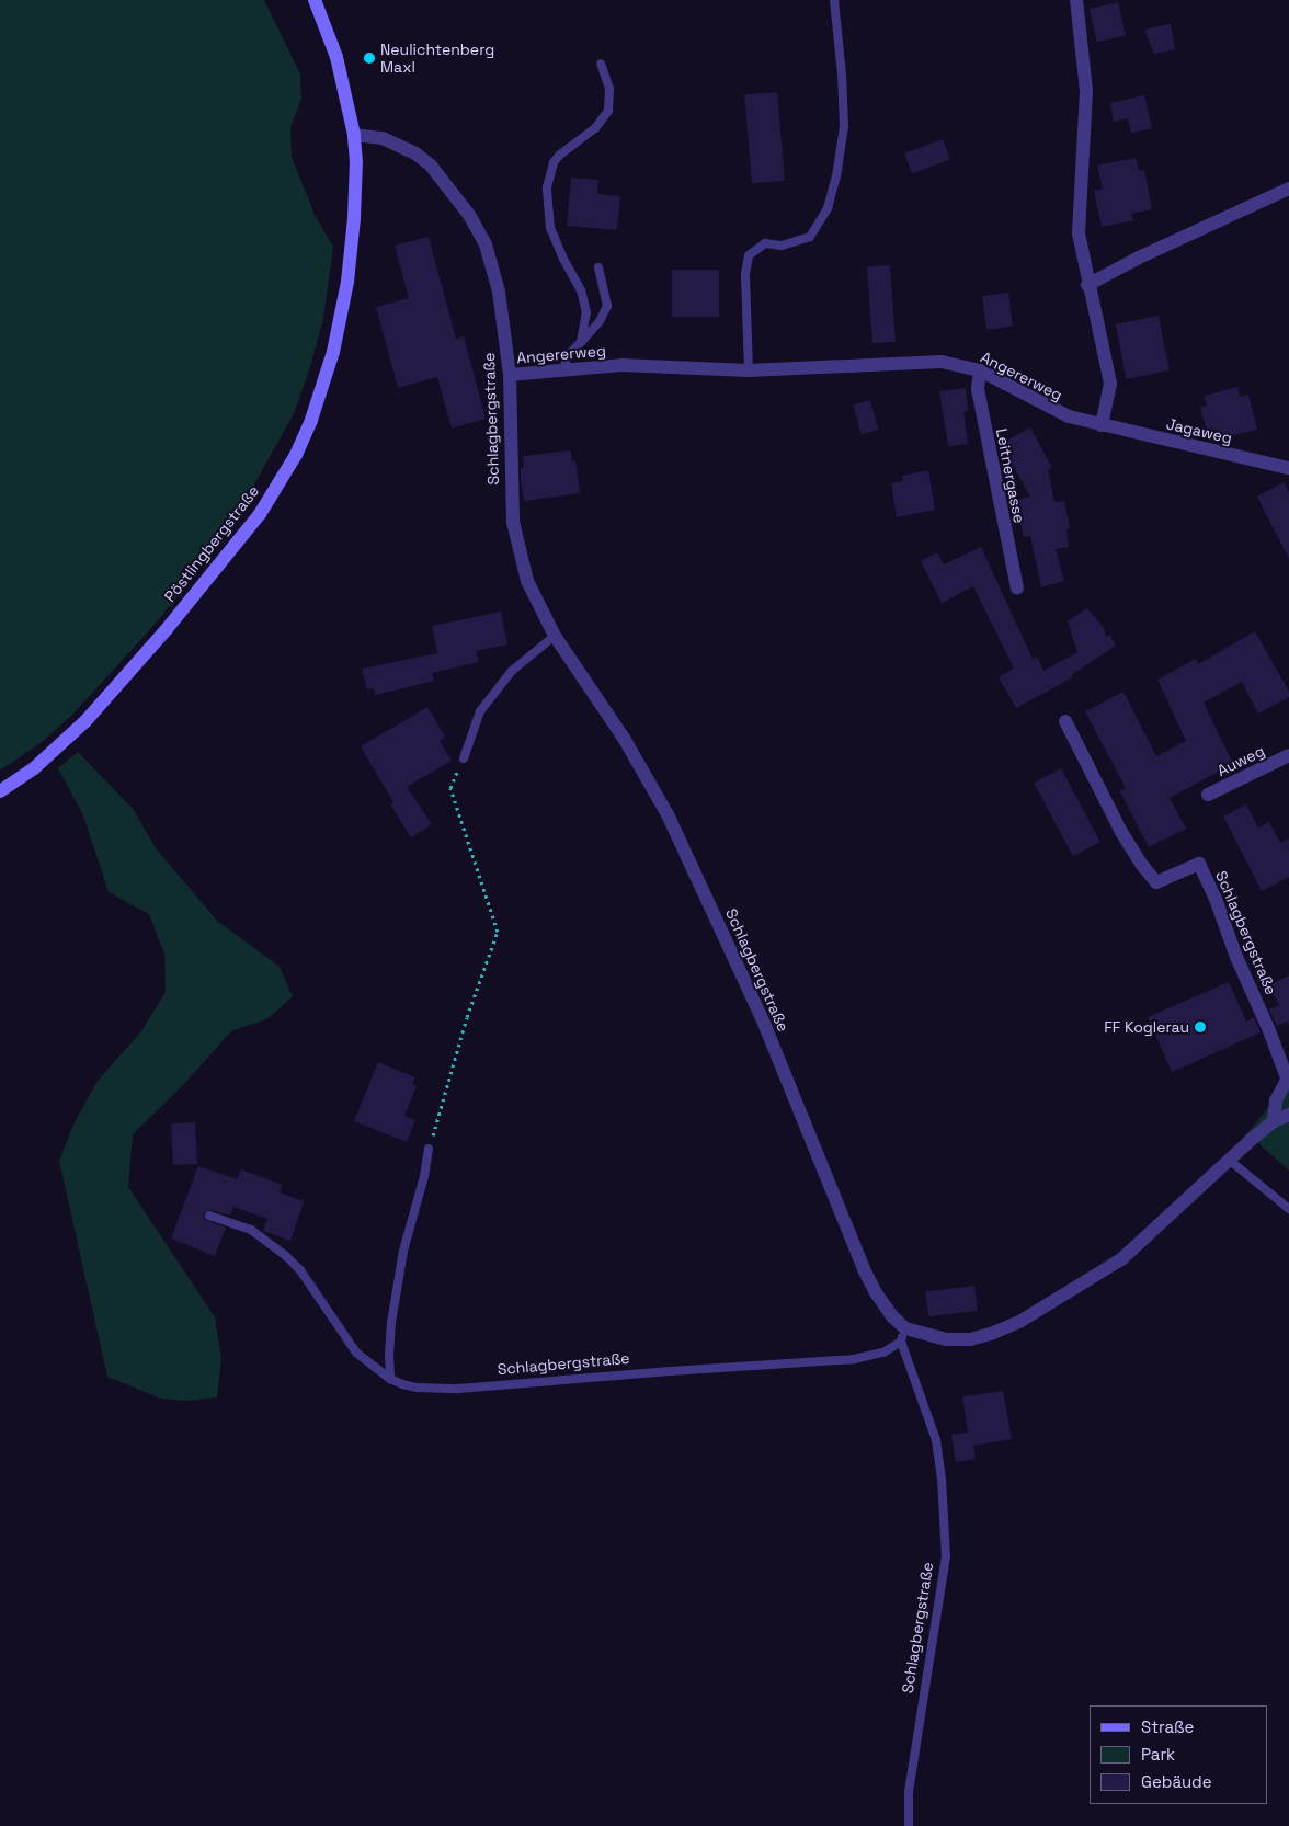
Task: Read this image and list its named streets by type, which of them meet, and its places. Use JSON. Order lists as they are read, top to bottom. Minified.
{"streets":{"main road":["Pöstlingbergstraße"],"street":["Angererweg","Schlagbergstraße","Jagaweg","Leitnergasse","Auweg"]},"crossings":[["Angererweg","Schlagbergstraße"],["Angererweg","Jagaweg"],["Angererweg","Leitnergasse"],["Schlagbergstraße","Pöstlingbergstraße"]],"places":["Neulichtenberg Maxl","FF Koglerau"],"legend":["Straße","Park","Gebäude"]}
